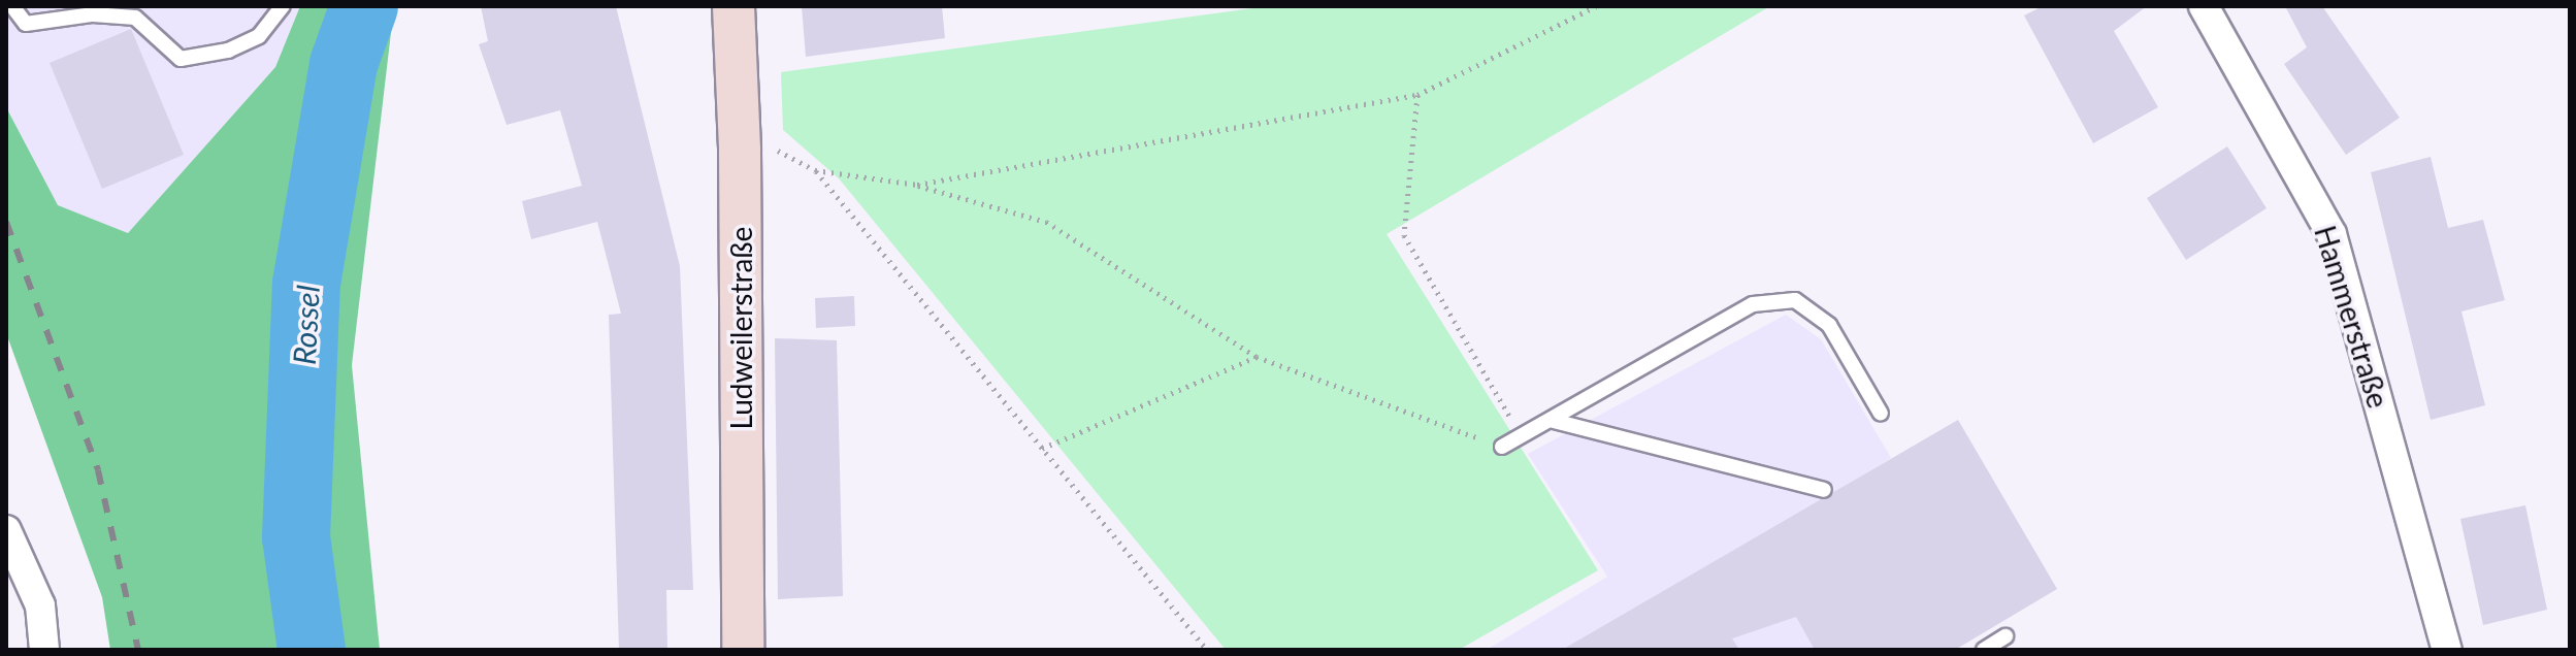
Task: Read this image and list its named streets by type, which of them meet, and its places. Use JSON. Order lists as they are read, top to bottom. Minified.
{"streets":{"main road":["Ludweilerstraße"],"street":["Hammerstraße"]},"water":["Rossel"]}
